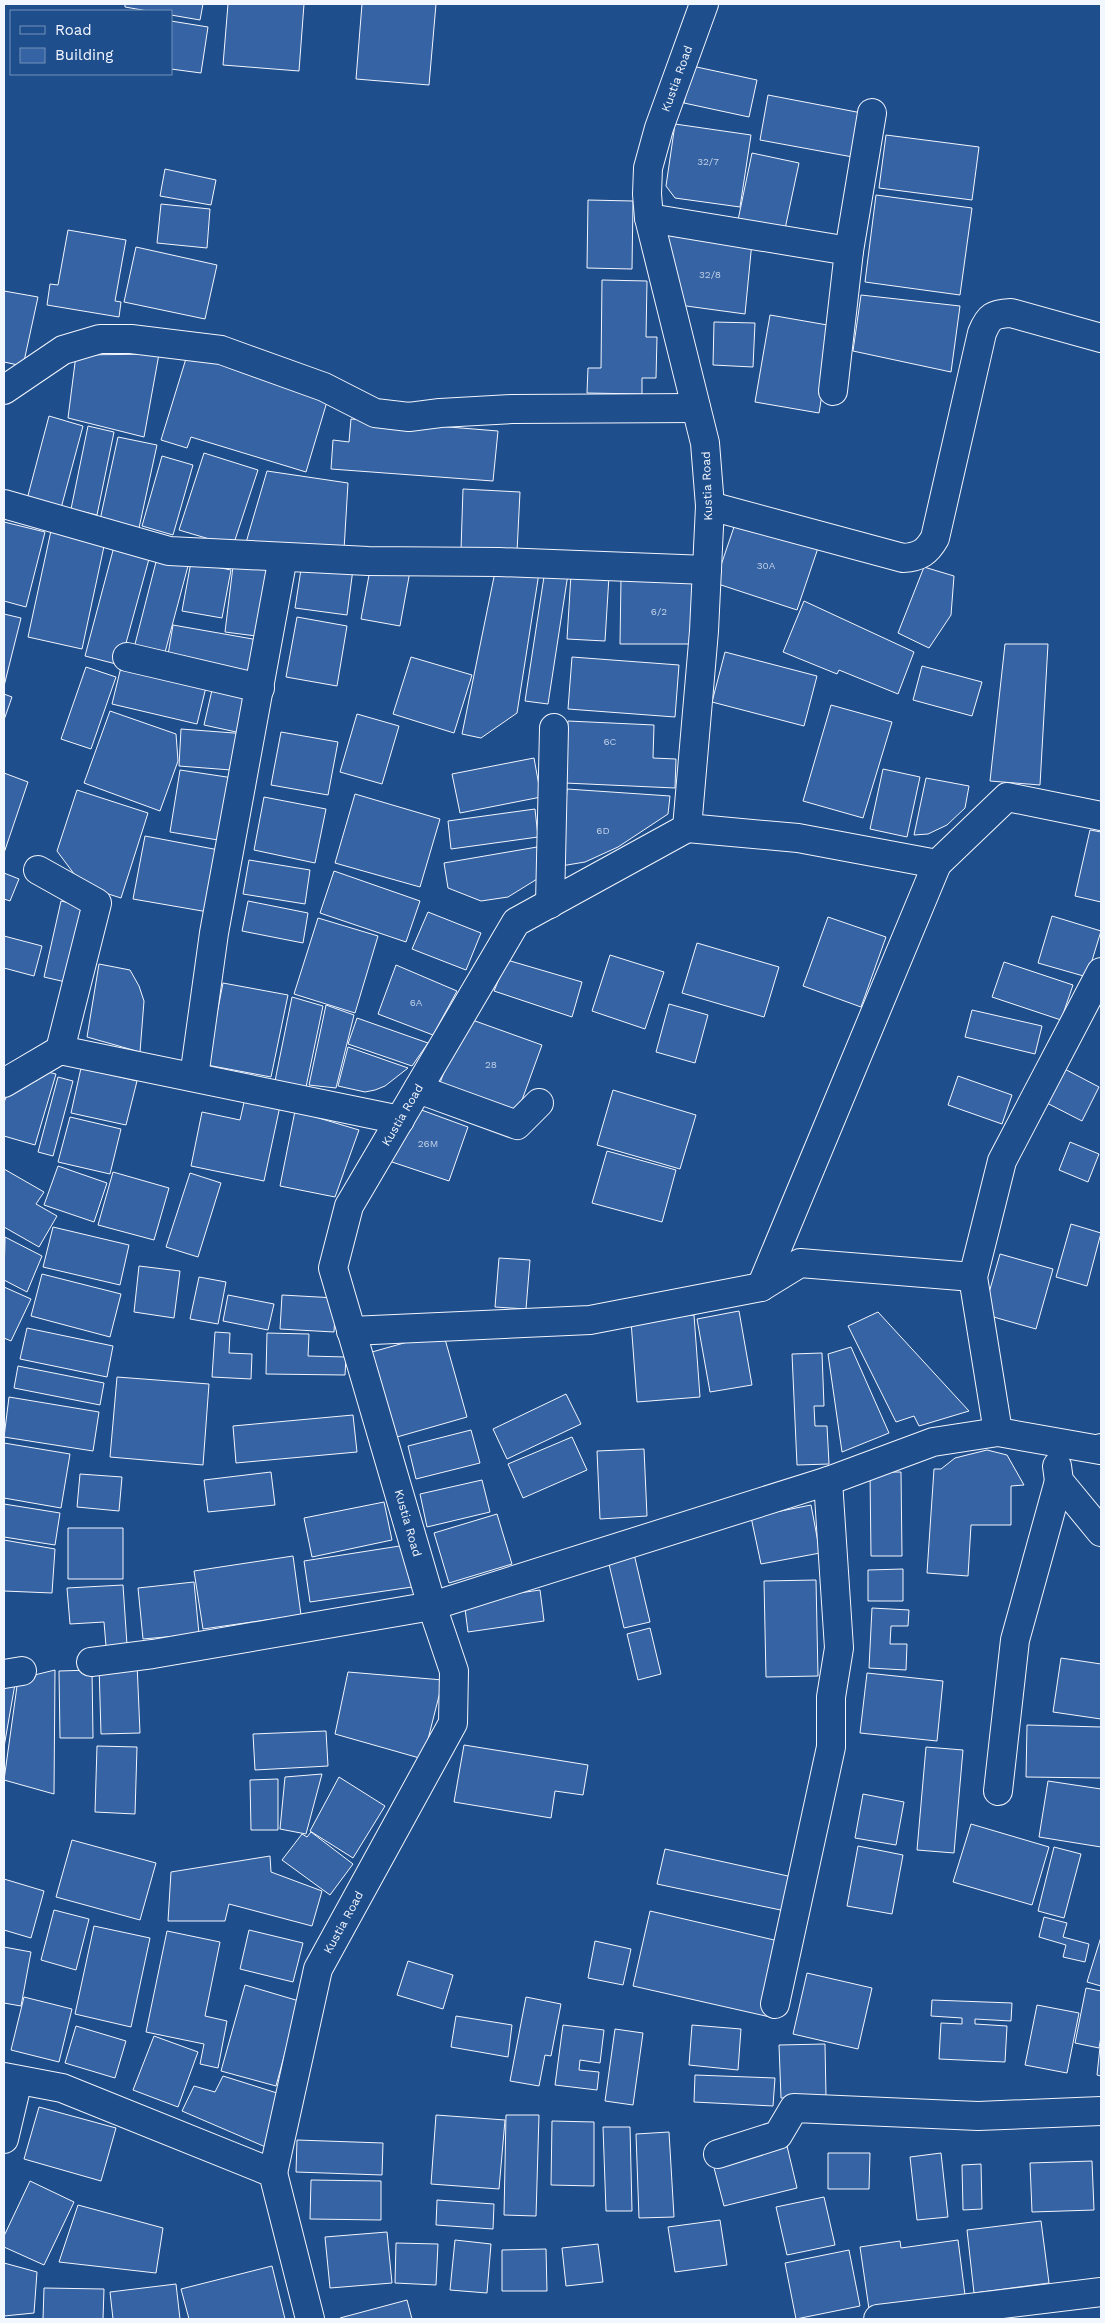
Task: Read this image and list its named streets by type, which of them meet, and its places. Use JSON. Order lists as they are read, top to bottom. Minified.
{"streets":{"street":["Kustia Road"]},"house_numbers":["32/7","32/8","30A","6/2","6C","6D","6A","28","26M"],"legend":["Road","Building"]}
